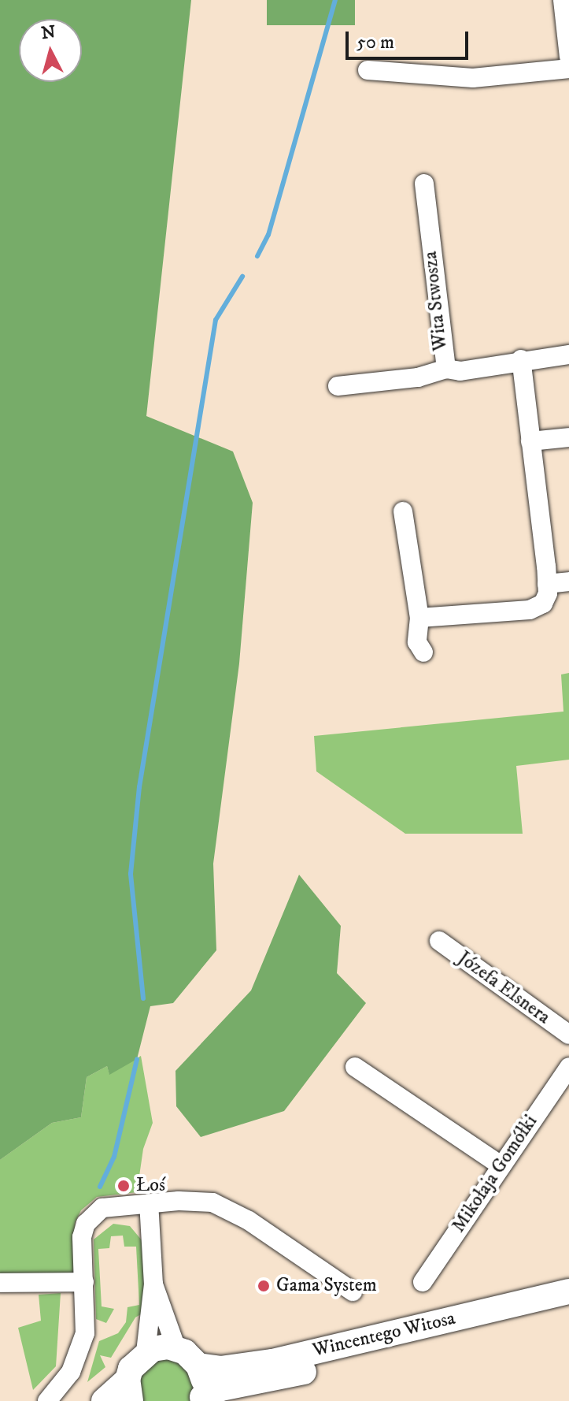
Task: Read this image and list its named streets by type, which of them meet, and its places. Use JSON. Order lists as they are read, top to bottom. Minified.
{"streets":{"main road":["Wincentego Witosa"],"street":["Wita Stwosza","Józefa Elsnera","Mikołaja Gomółki"]},"places":["Łoś","Gama System"],"scale_bar":"50 m","north":"top"}
